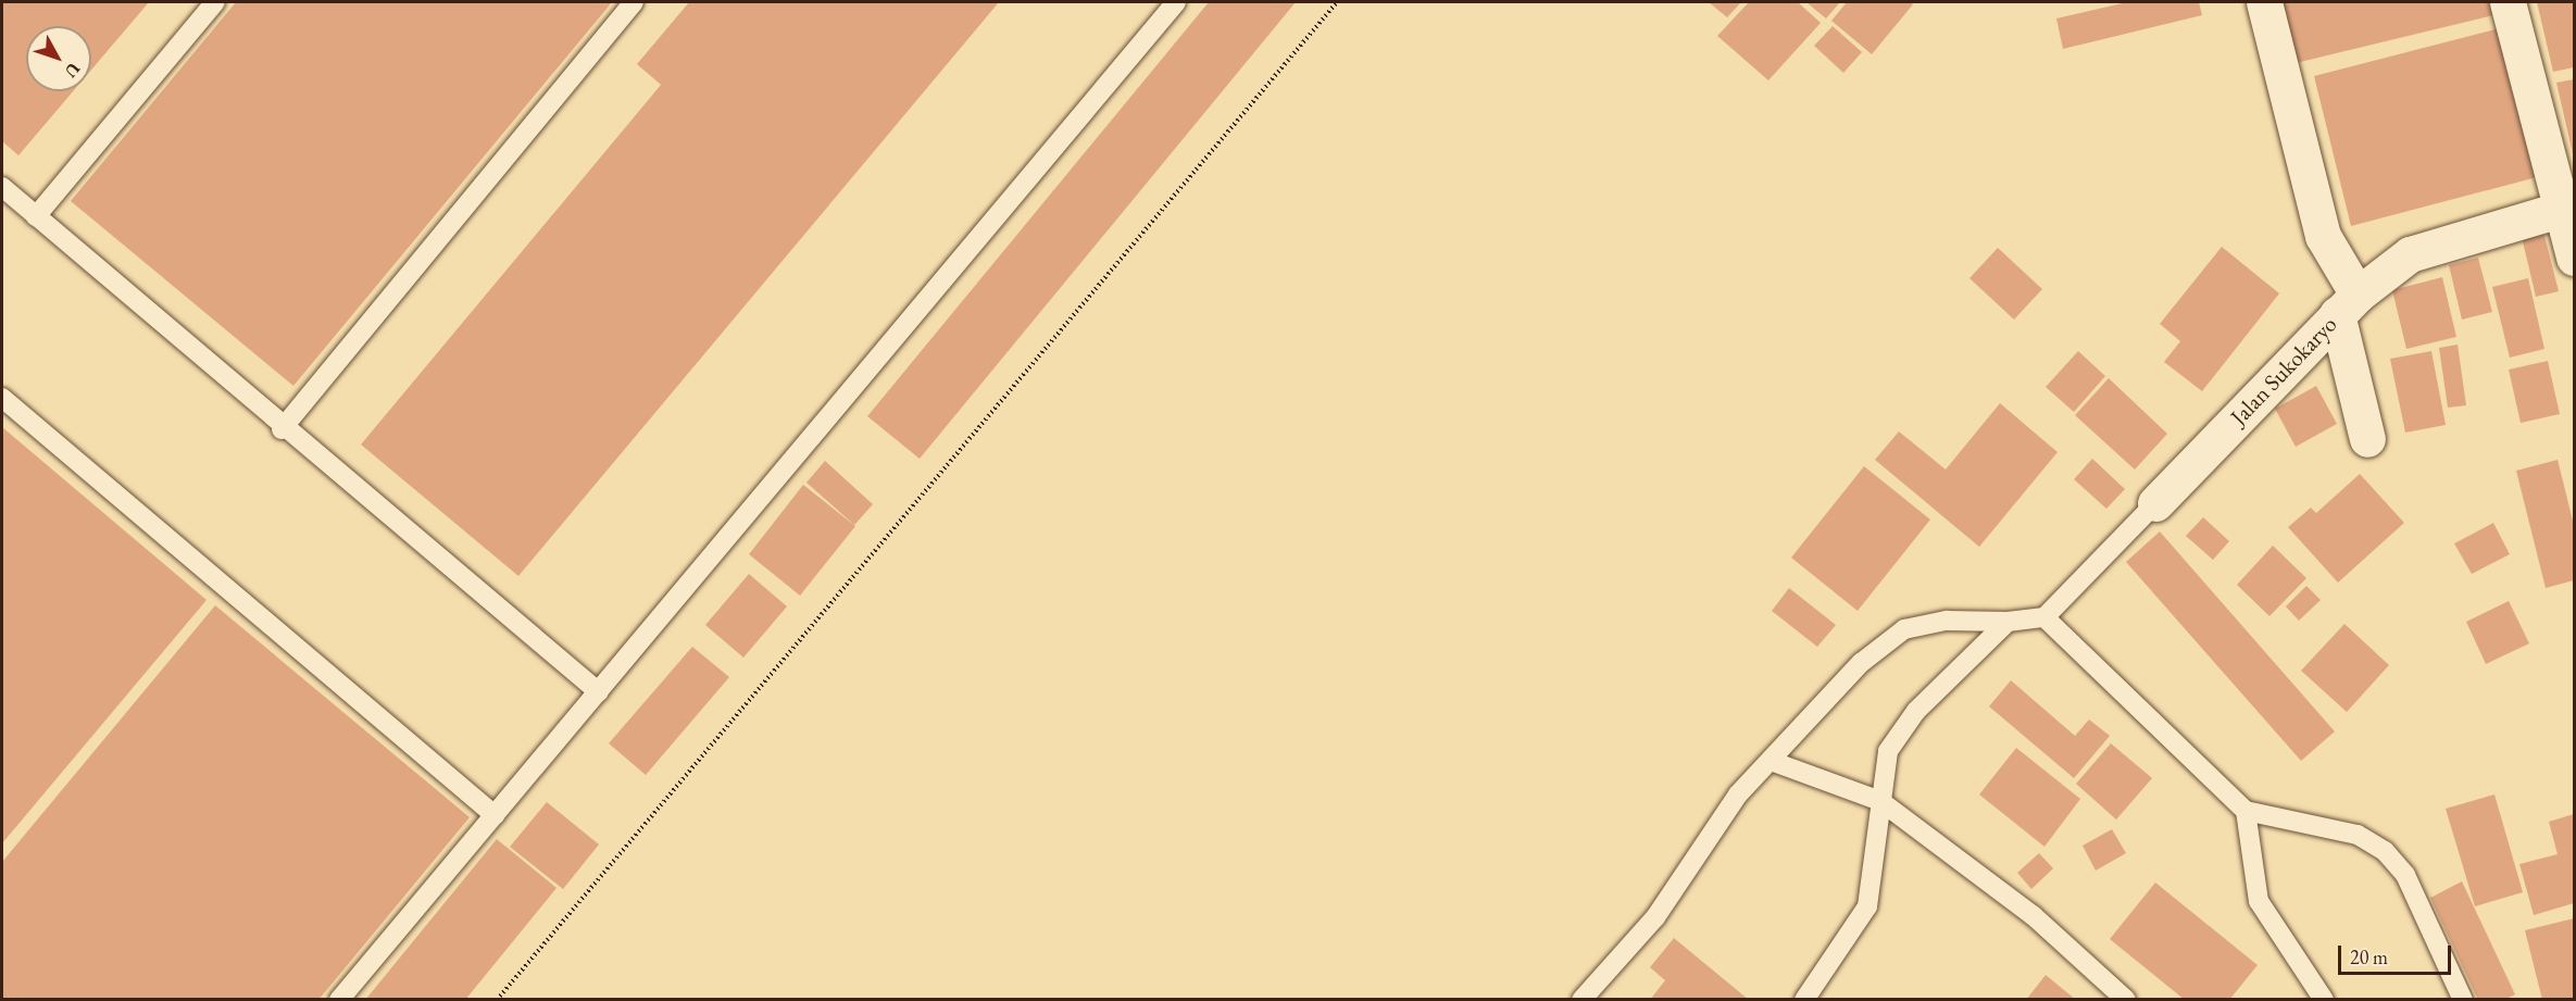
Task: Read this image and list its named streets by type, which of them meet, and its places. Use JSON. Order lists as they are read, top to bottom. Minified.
{"streets":{"street":["Jalan Sukokaryo"]},"scale_bar":"20 m","north":"bottom right"}
